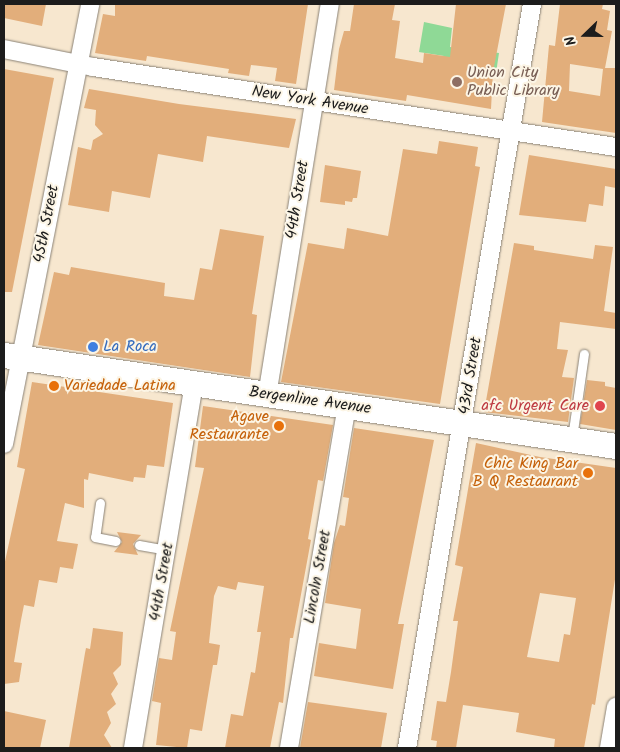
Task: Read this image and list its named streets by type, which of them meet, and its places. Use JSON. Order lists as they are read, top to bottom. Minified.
{"streets":{"street":["New York Avenue","44th Street","45th Street","43rd Street","Bergenline Avenue","Lincoln Street"]},"crossings":[["New York Avenue","44th Street"],["New York Avenue","45th Street"],["New York Avenue","43rd Street"],["44th Street","Bergenline Avenue"],["45th Street","Bergenline Avenue"],["43rd Street","Bergenline Avenue"],["Bergenline Avenue","Lincoln Street"]],"places":["Union City Public Library","La Roca","Variedade Latina","afc Urgent Care","Agave Restaurante","Chic King Bar B Q Restaurant"],"north":"left"}
